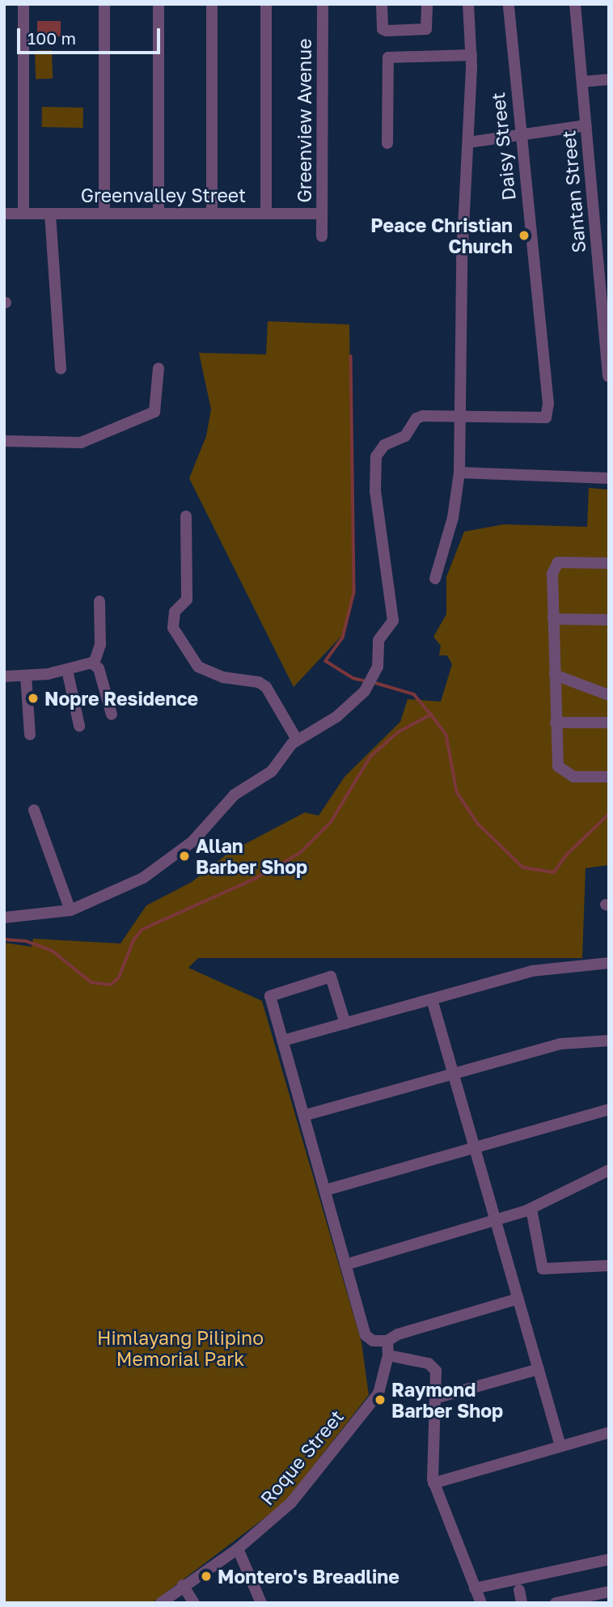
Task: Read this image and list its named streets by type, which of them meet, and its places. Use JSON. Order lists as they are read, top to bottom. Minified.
{"streets":{"street":["Greenview Avenue","Daisy Street","Santan Street","Greenvalley Street","Roque Street"]},"crossings":[["Greenview Avenue","Greenvalley Street"]],"parks":["Himlayang Pilipino Memorial Park"],"places":["Peace Christian Church","Nopre Residence","Allan Barber Shop","Raymond Barber Shop","Montero's Breadline"],"scale_bar":"100 m"}
